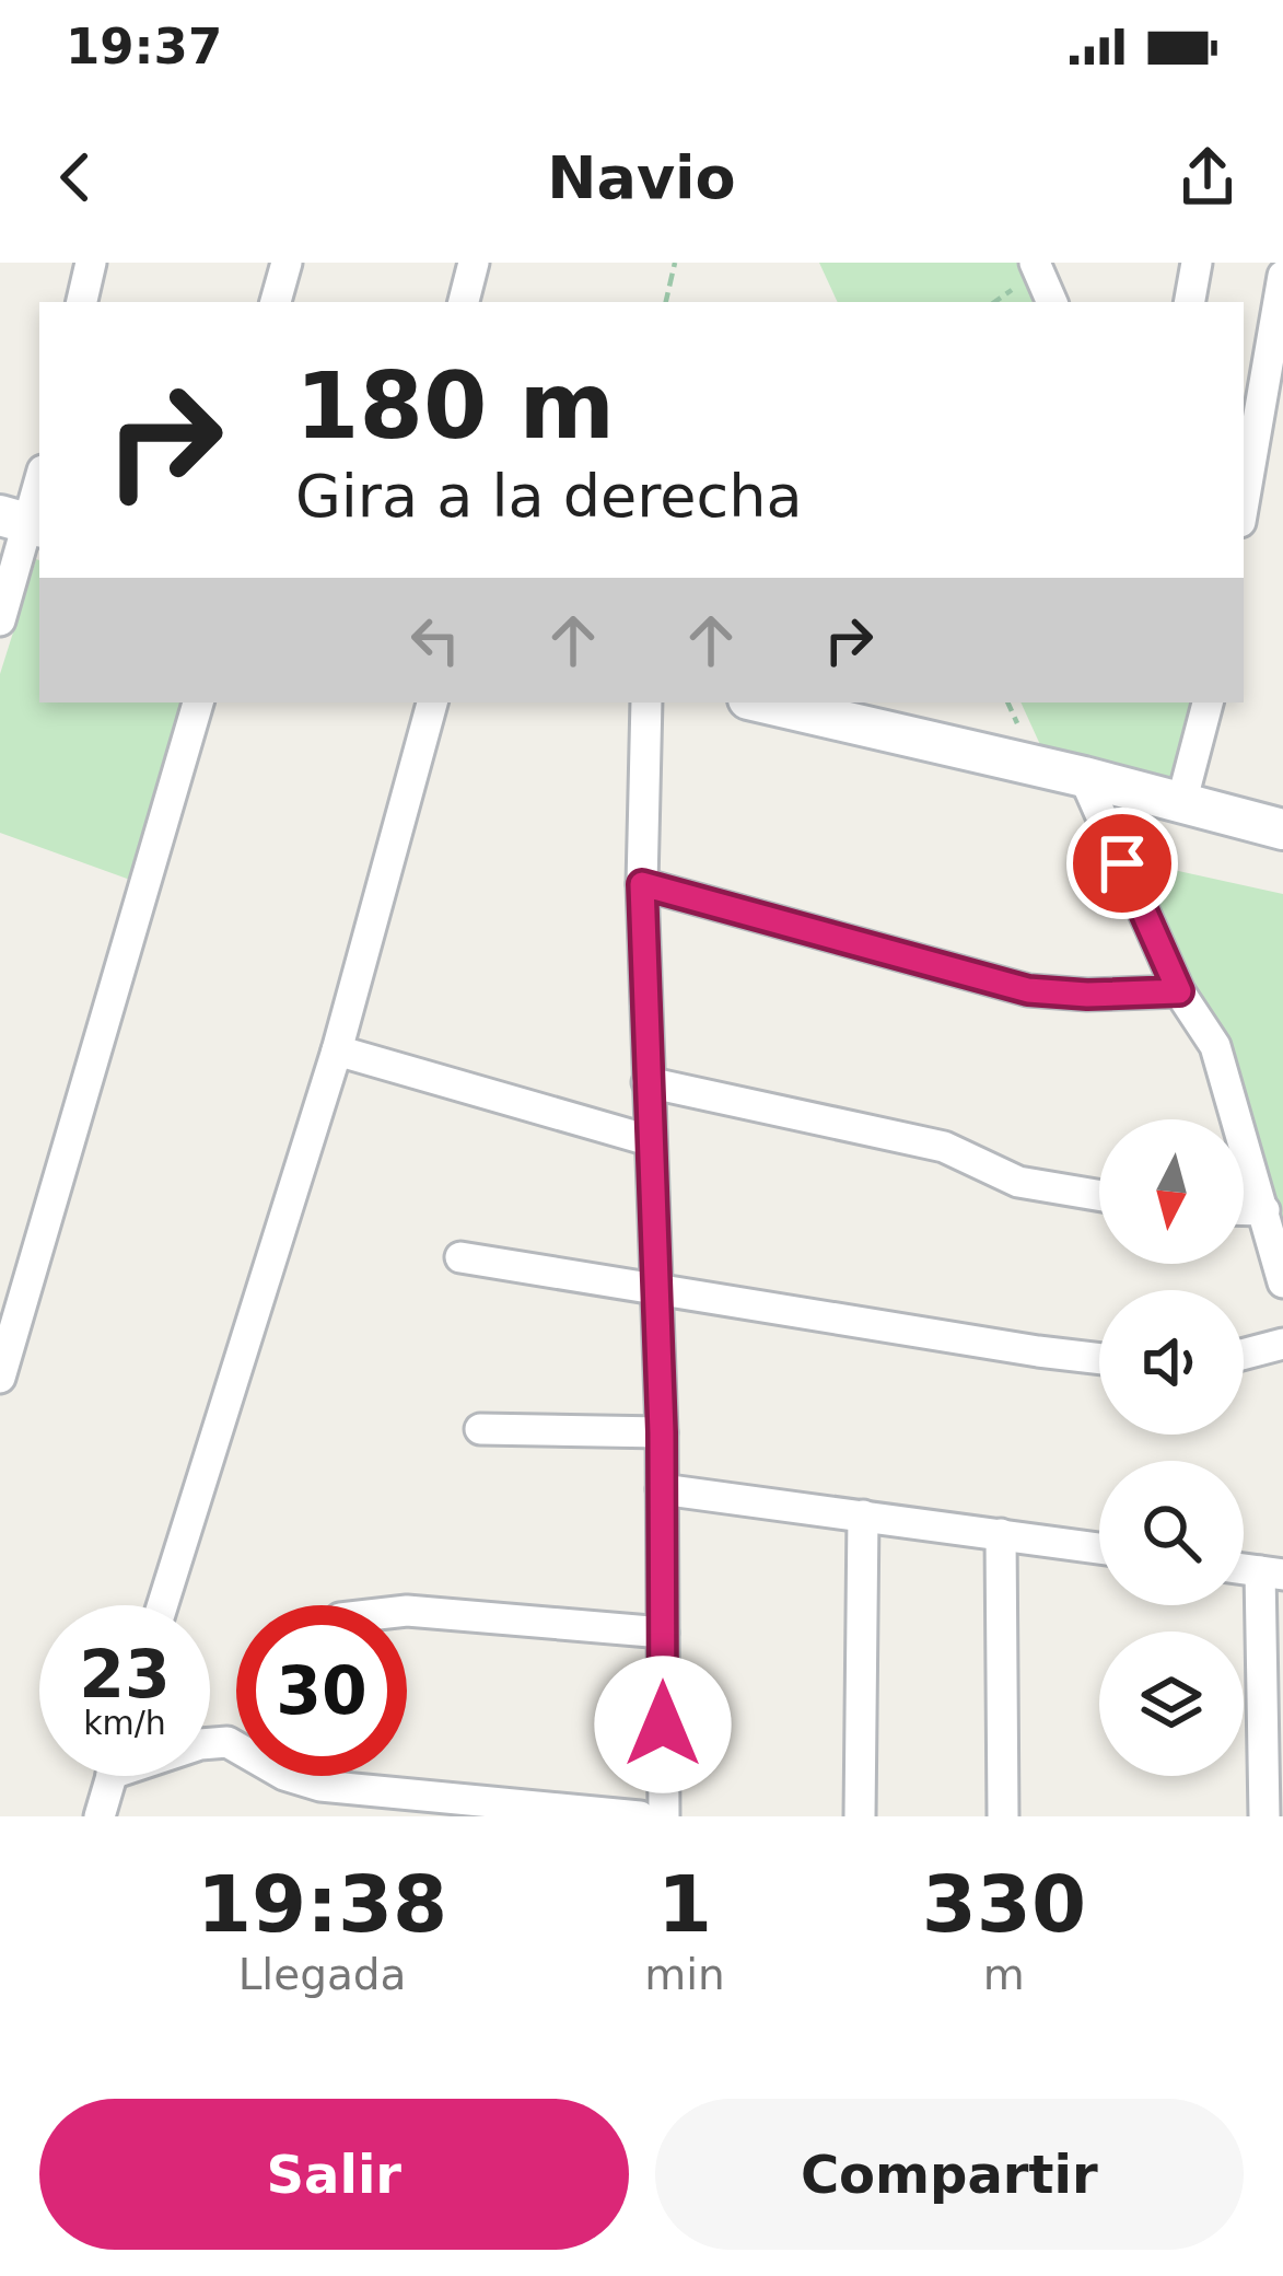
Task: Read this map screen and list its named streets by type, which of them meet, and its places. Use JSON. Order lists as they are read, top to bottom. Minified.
{"north":"bottom","page":{"status":"19:37","header":"Navio","turn":["180 m","Gira a la derecha"],"speed":"23 km/h","limit":"30","eta":["19:38","Llegada","1","min","330","m"],"buttons":["Salir","Compartir"]}}
